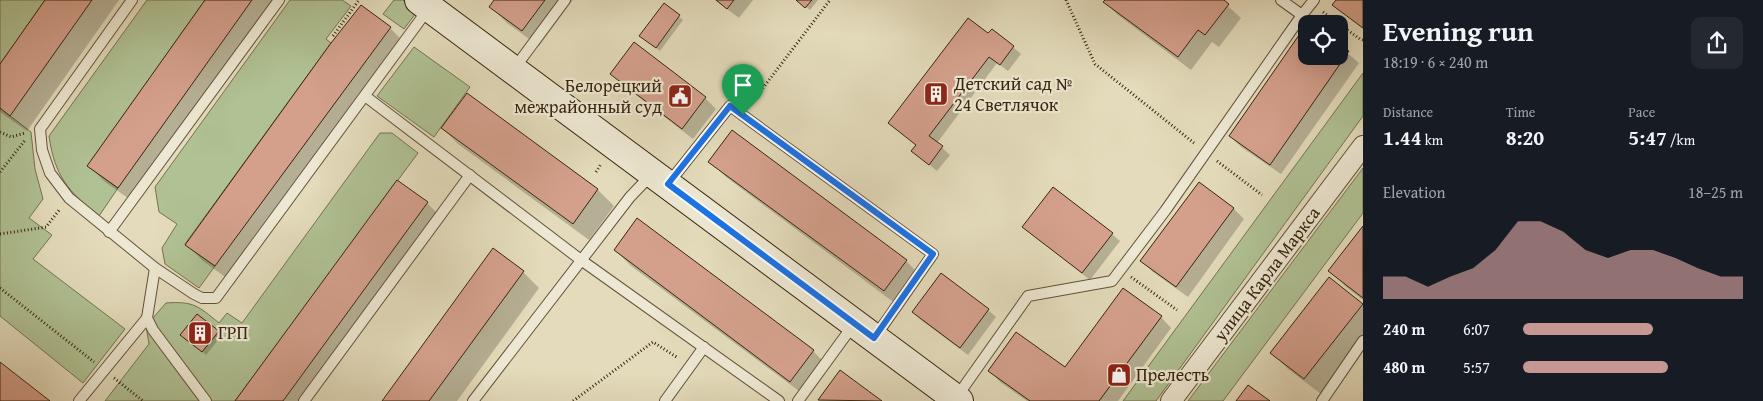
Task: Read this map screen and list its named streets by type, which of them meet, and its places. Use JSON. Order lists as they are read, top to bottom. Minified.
{"streets":{"street":["улица Карла Маркса"]},"places":{"building":["Детский сад № 24 Светлячок","ГРП"],"public building":["Белорецкий межрайонный суд"],"shop":["Прелесть"]},"page":{"heading":["Evening run","18:19 · 6 × 240 m"],"stats":[["Distance","1.44 km"],["Time","8:20"],["Pace","5:47 /km"]],"chart":["Elevation","18–25 m"],"list":[{"name":"240 m","note":"6:07"},{"name":"480 m","note":"5:57"}]}}
